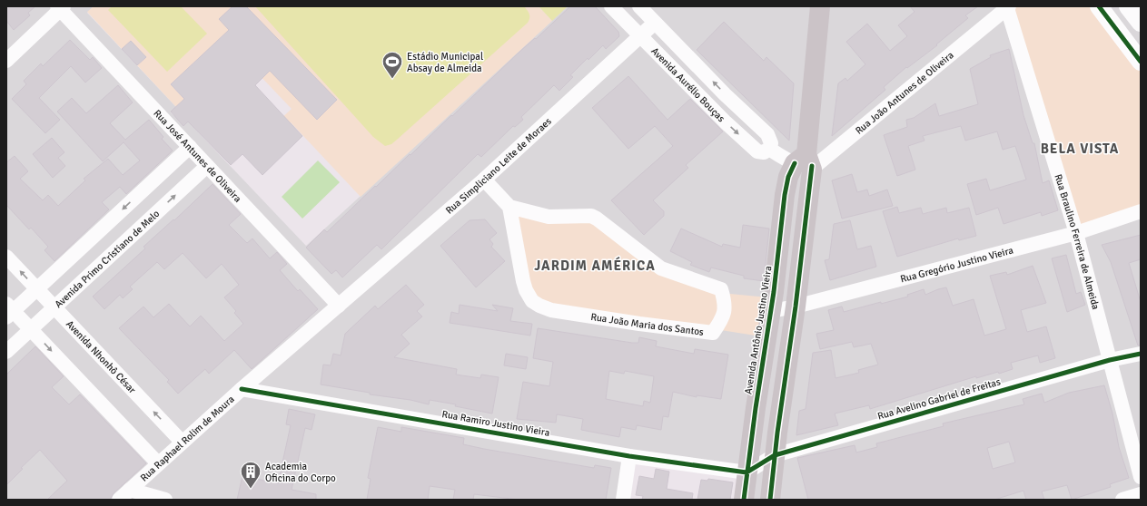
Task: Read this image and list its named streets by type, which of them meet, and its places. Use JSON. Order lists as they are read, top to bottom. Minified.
{"streets":{"main road":["Avenida Antônio Justino Vieira"],"street":["Avenida Aurélio Bouças","Rua João Antunes de Oliveira","Rua José Antunes de Oliveira","Rua Simpliciano Leite de Moraes","Rua Braulino Ferreira de Almeida","Avenida Primo Cristiano de Melo","Rua Gregório Justino Vieira","Rua João Maria dos Santos","Avenida Nhonhô César","Rua Avelino Gabriel de Freitas","Rua Ramiro Justino Vieira","Rua Raphael Rolim de Moura"]},"crossings":[["Avenida Aurélio Bouças","Rua João Antunes de Oliveira"],["Avenida Aurélio Bouças","Rua Simpliciano Leite de Moraes"],["Avenida Aurélio Bouças","Avenida Antônio Justino Vieira"],["Rua João Antunes de Oliveira","Rua Braulino Ferreira de Almeida"],["Rua João Antunes de Oliveira","Avenida Antônio Justino Vieira"],["Rua José Antunes de Oliveira","Rua Simpliciano Leite de Moraes"],["Rua José Antunes de Oliveira","Avenida Primo Cristiano de Melo"],["Rua José Antunes de Oliveira","Rua Raphael Rolim de Moura"],["Rua Simpliciano Leite de Moraes","Rua Raphael Rolim de Moura"],["Rua Braulino Ferreira de Almeida","Rua Gregório Justino Vieira"],["Rua Braulino Ferreira de Almeida","Rua Avelino Gabriel de Freitas"],["Avenida Primo Cristiano de Melo","Avenida Nhonhô César"],["Rua Gregório Justino Vieira","Avenida Antônio Justino Vieira"],["Avenida Antônio Justino Vieira","Rua Avelino Gabriel de Freitas"],["Avenida Antônio Justino Vieira","Rua Ramiro Justino Vieira"],["Avenida Nhonhô César","Rua Raphael Rolim de Moura"],["Rua Avelino Gabriel de Freitas","Rua Ramiro Justino Vieira"],["Rua Ramiro Justino Vieira","Rua Raphael Rolim de Moura"]],"districts":["BELA VISTA","JARDIM AMÉRICA"],"places":{"sports":["Estádio Municipal Absay de Almeida"],"building":["Academia Oficina do Corpo"]}}
